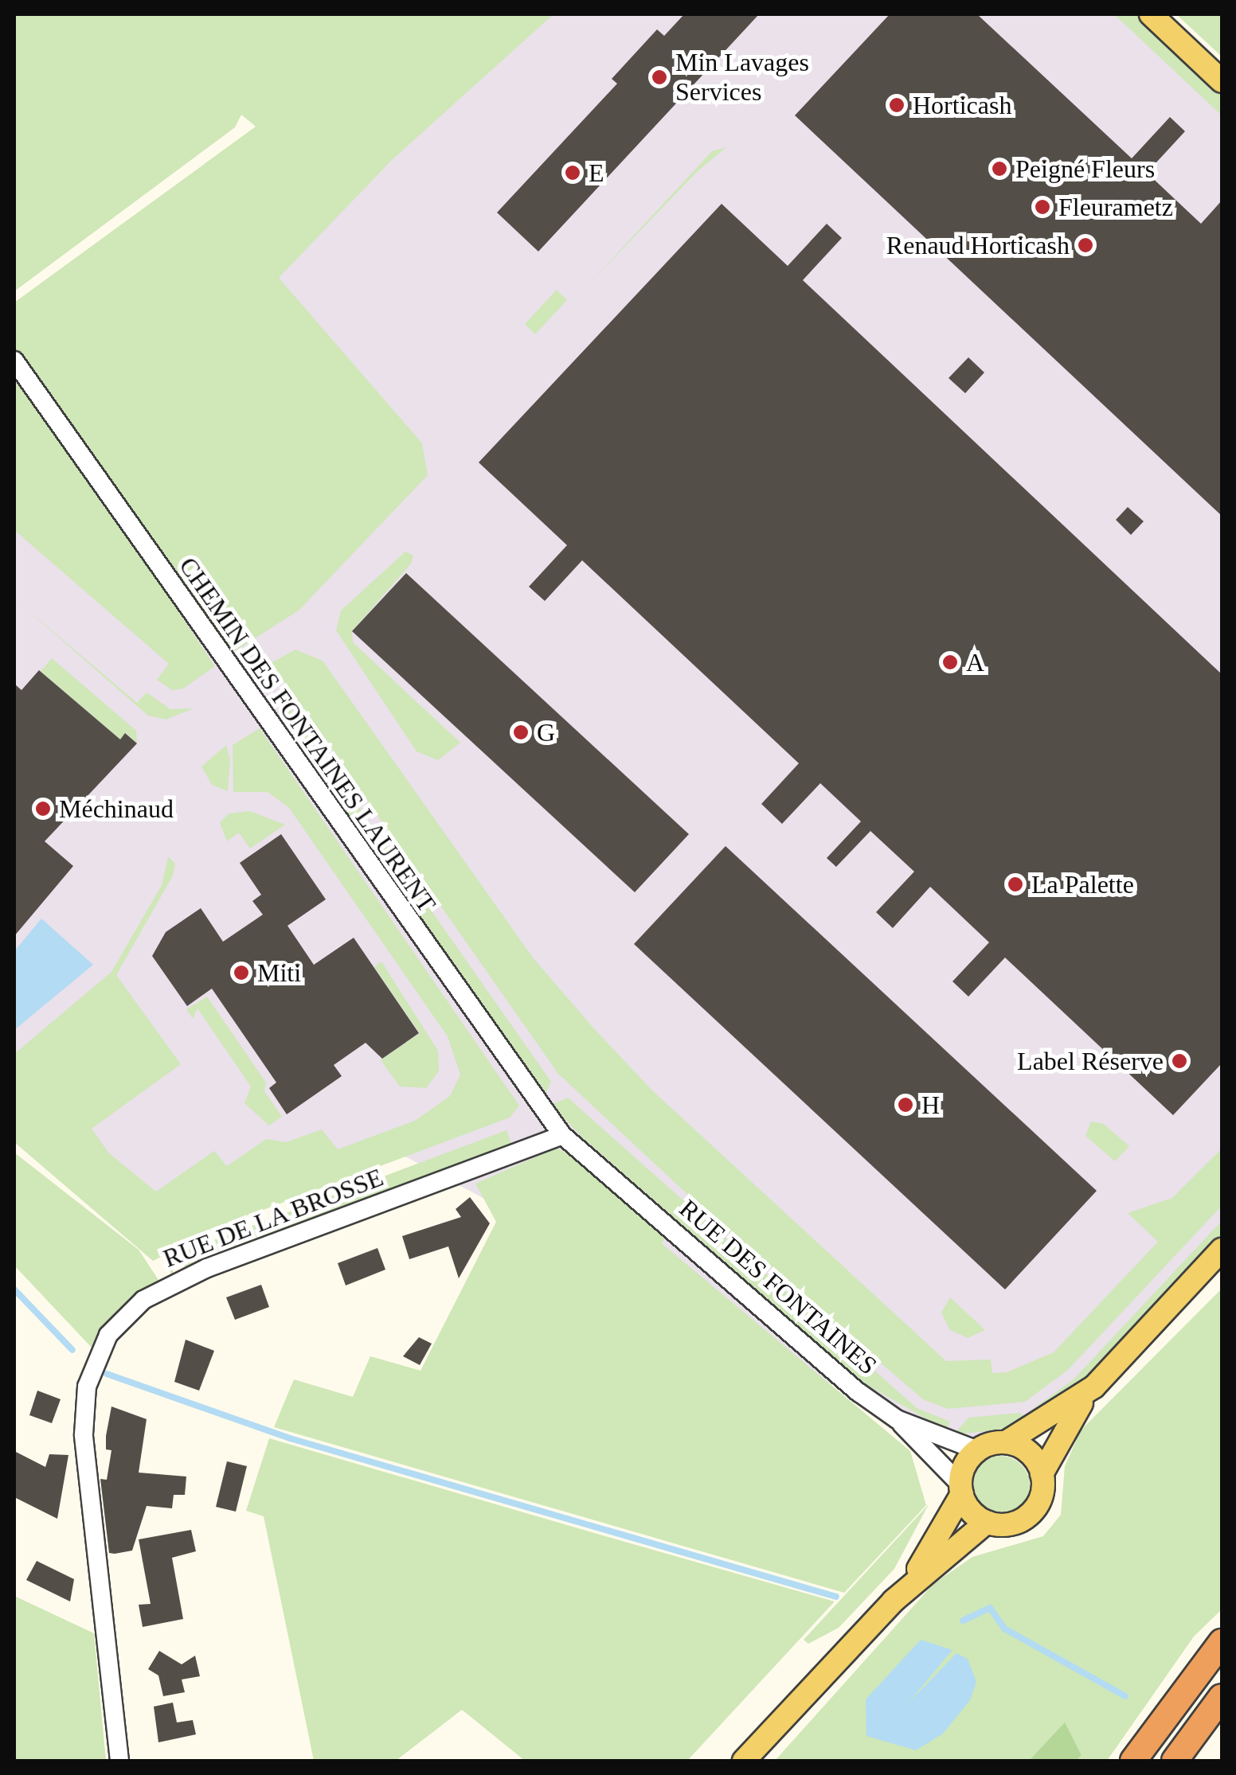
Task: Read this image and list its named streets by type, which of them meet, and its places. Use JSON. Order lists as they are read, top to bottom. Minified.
{"streets":{"street":["CHEMIN DES FONTAINES LAURENT","RUE DE LA BROSSE","RUE DES FONTAINES"]},"crossings":[["CHEMIN DES FONTAINES LAURENT","RUE DE LA BROSSE"],["CHEMIN DES FONTAINES LAURENT","RUE DES FONTAINES"],["RUE DE LA BROSSE","RUE DES FONTAINES"]],"places":["Min Lavages Services","Horticash","Peigné Fleurs","E","Fleurametz","Renaud Horticash","A","G","Méchinaud","La Palette","Miti","Label Réserve","H"]}
